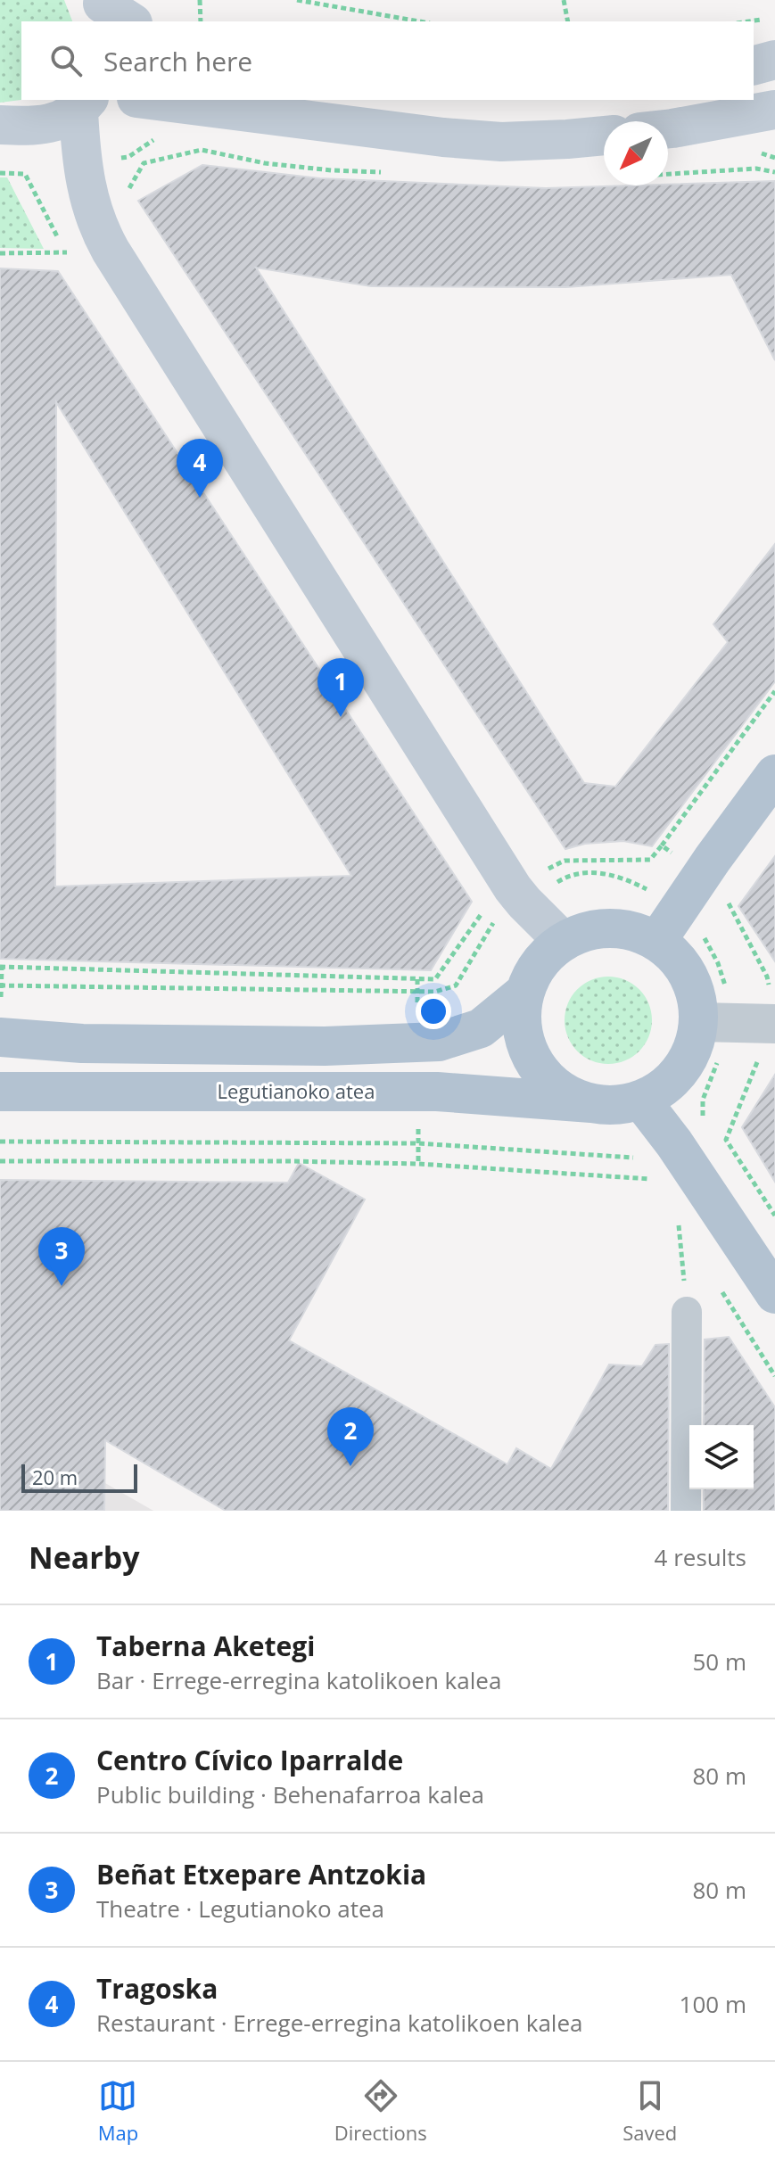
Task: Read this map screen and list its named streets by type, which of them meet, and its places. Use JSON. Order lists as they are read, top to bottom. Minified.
{"streets":{"main road":["Legutianoko atea"]},"scale_bar":"20 m","north":"bottom left","page":{"search":"Search here","pins":["4","1","3","2"],"scale":"20 m","heading":["Nearby","4 results"],"list":[{"mark":"1","name":"Taberna Aketegi","note":"Bar · Errege-erregina katolikoen kalea","value":"50 m"},{"mark":"2","name":"Centro Cívico Iparralde","note":"Public building · Behenafarroa kalea","value":"80 m"},{"mark":"3","name":"Beñat Etxepare Antzokia","note":"Theatre · Legutianoko atea","value":"80 m"},{"mark":"4","name":"Tragoska","note":"Restaurant · Errege-erregina katolikoen kalea","value":"100 m"}],"nav":["Map","Directions","Saved"]}}
